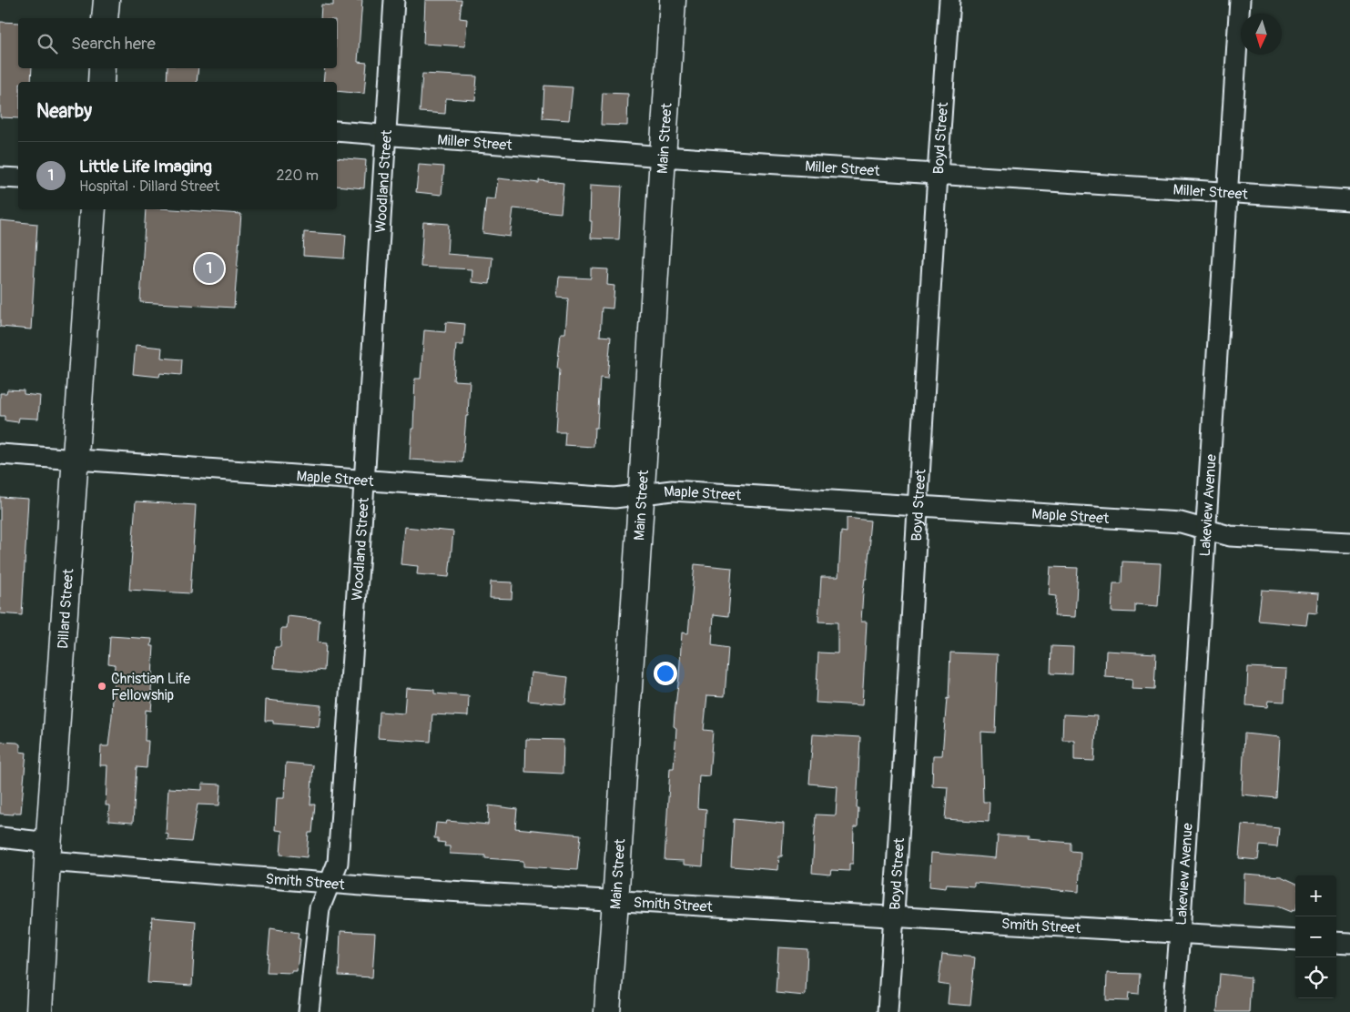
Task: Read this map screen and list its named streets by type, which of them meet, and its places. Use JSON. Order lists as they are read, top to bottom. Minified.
{"streets":{"main road":["Main Street","Dillard Street"],"street":["Boyd Street","Miller Street","Woodland Street","Maple Street","Lakeview Avenue","Smith Street"]},"crossings":[["Main Street","Miller Street"],["Main Street","Maple Street"],["Main Street","Smith Street"],["Boyd Street","Miller Street"],["Boyd Street","Maple Street"],["Boyd Street","Smith Street"],["Miller Street","Woodland Street"],["Miller Street","Lakeview Avenue"],["Woodland Street","Maple Street"],["Woodland Street","Smith Street"],["Maple Street","Lakeview Avenue"],["Maple Street","Dillard Street"],["Lakeview Avenue","Smith Street"],["Dillard Street","Smith Street"]],"places":["Christian Life Fellowship"],"north":"bottom","page":{"search":"Search here","heading":"Nearby","list":[{"mark":"1","name":"Little Life Imaging","note":"Hospital · Dillard Street","value":"220 m"}],"pins":"1","map_buttons":["+","−"]}}
